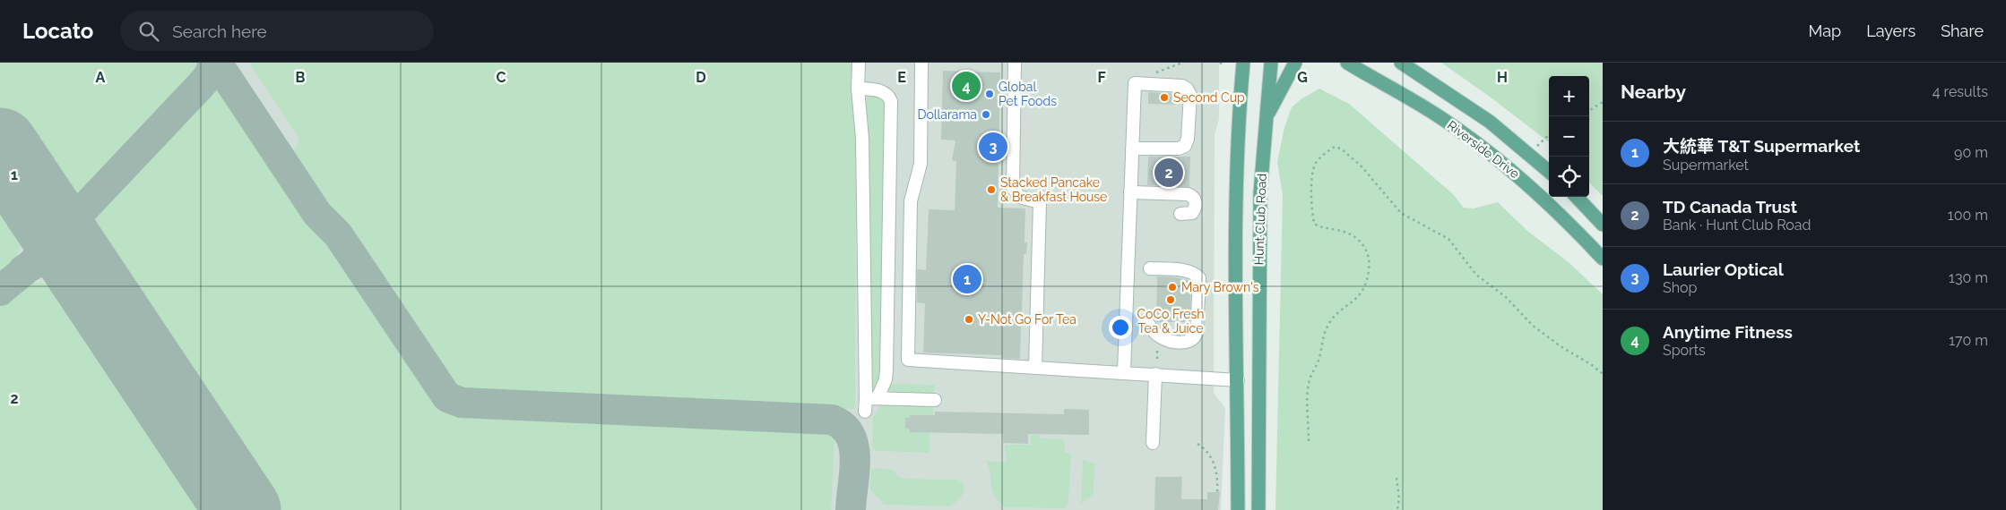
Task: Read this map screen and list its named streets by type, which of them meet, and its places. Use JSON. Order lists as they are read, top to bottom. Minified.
{"streets":{"main road":["Riverside Drive","Hunt Club Road"]},"places":["Global Pet Foods","Second Cup","Dollarama","Stacked Pancake & Breakfast House","Mary Brown's","CoCo Fresh Tea & Juice","Y-Not Go For Tea"],"page":{"header":"Locato","search":"Search here","nav":["Map","Layers","Share"],"heading":["Nearby","4 results"],"pins":["4","3","2","1"],"map_buttons":["+","−"],"list":[{"mark":"1","name":"大統華 T&T Supermarket","note":"Supermarket","value":"90 m"},{"mark":"2","name":"TD Canada Trust","note":"Bank · Hunt Club Road","value":"100 m"},{"mark":"3","name":"Laurier Optical","note":"Shop","value":"130 m"},{"mark":"4","name":"Anytime Fitness","note":"Sports","value":"170 m"}]},"grid":{"columns":["A","B","C","D","E","F","G","H"],"rows":["1","2"]}}
